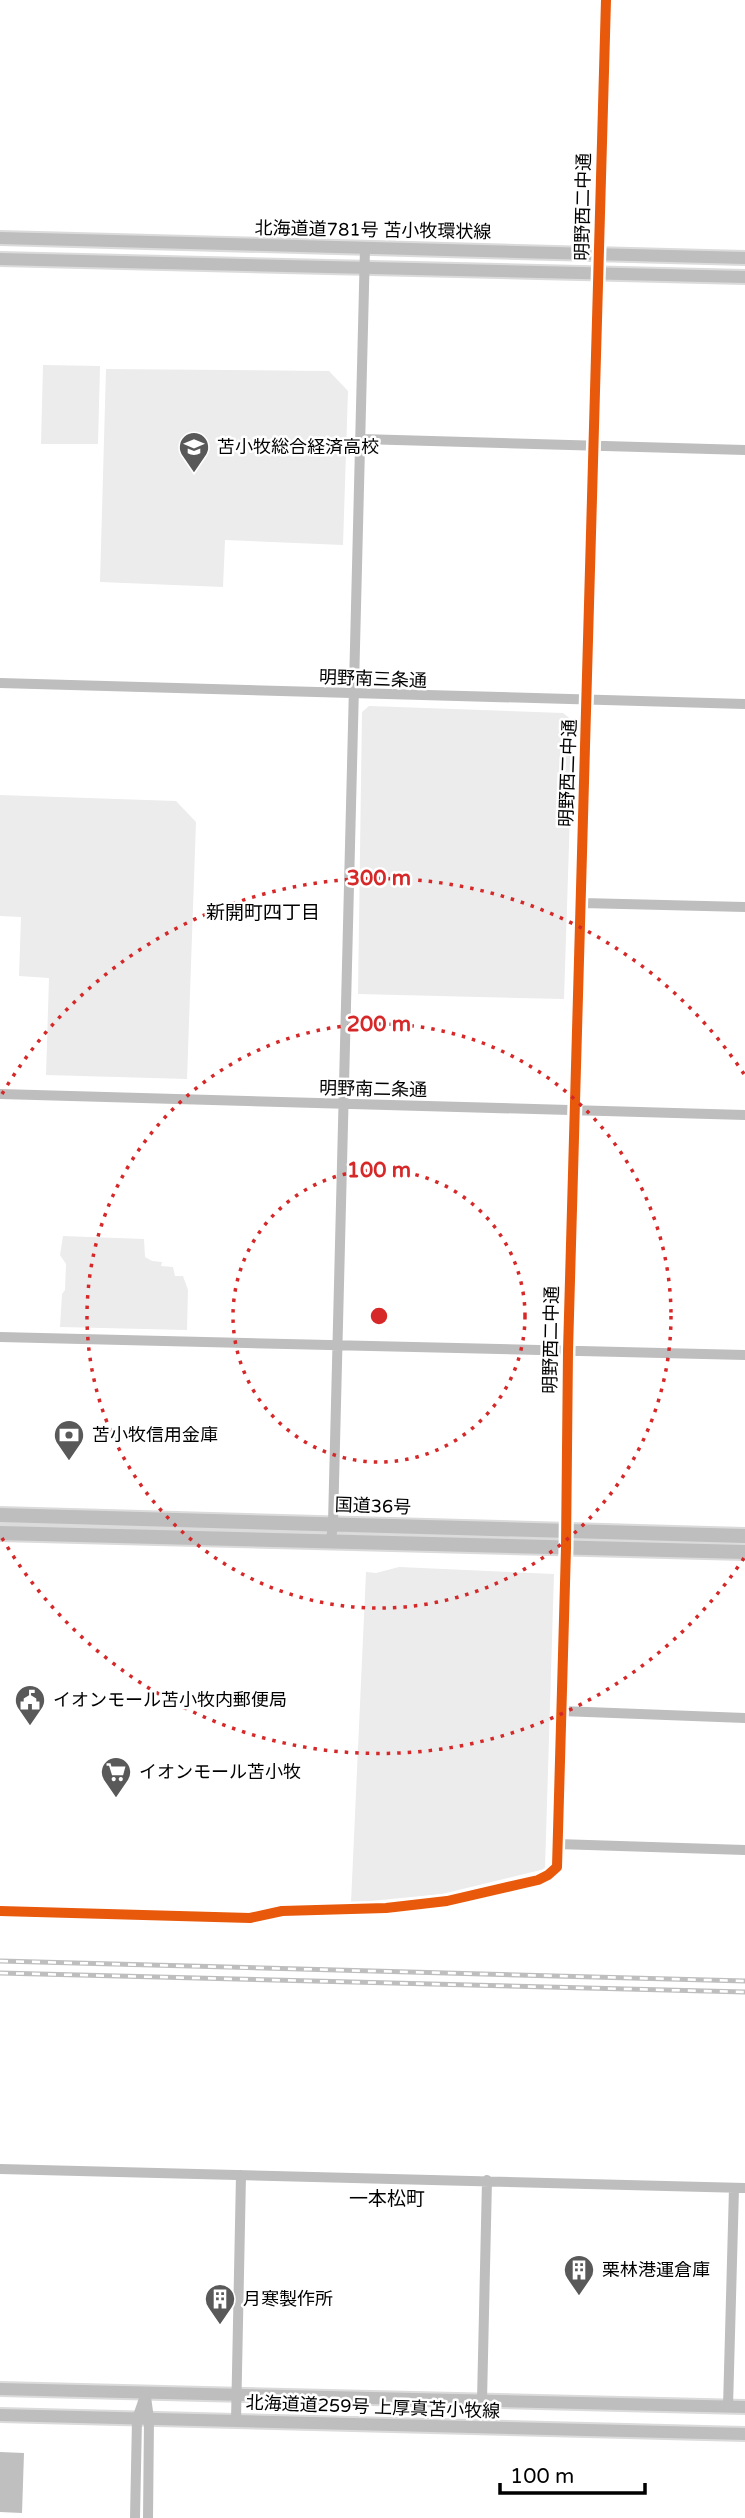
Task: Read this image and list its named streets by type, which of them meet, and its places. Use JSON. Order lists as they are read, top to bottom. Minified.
{"streets":{"highway":["国道36号"],"main road":["北海道道781号 苫小牧環状線","北海道道259号 上厚真苫小牧線"],"street":["明野西二中通","明野南三条通","明野南二条通"]},"crossings":[["明野西二中通","北海道道781号 苫小牧環状線"],["明野西二中通","明野南三条通"],["明野西二中通","明野南二条通"],["明野西二中通","国道36号"]],"districts":["新開町四丁目","一本松町"],"places":{"school or university":["苫小牧総合経済高校"],"bank":["苫小牧信用金庫"],"public building":["イオンモール苫小牧内郵便局"],"supermarket":["イオンモール苫小牧"],"building":["栗林港運倉庫","月寒製作所"]},"scale_bar":"100 m","rings":["300 m","200 m","100 m"]}
